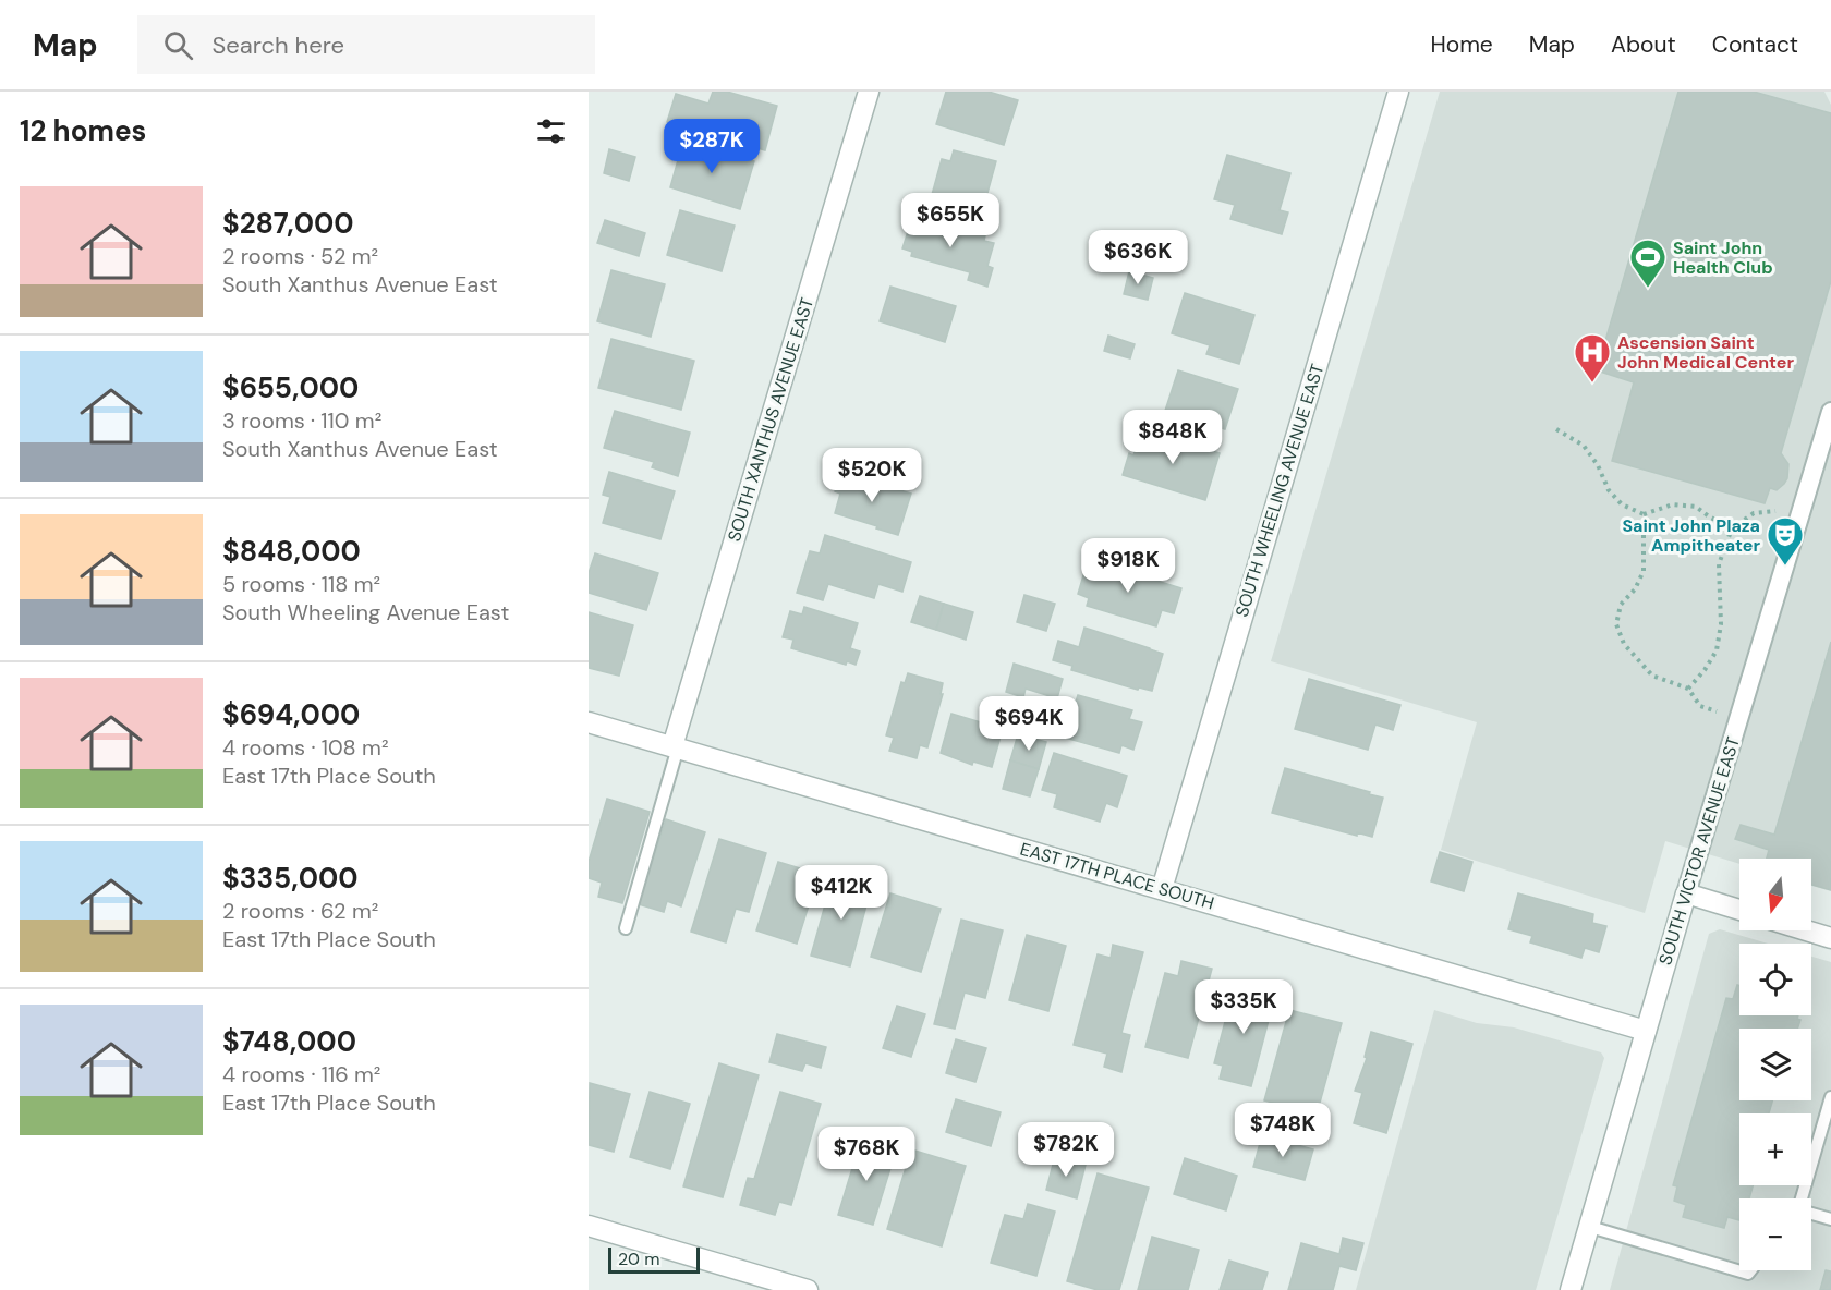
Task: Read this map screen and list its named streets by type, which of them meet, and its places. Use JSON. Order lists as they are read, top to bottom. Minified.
{"streets":{"street":["SOUTH XANTHUS AVENUE EAST","SOUTH WHEELING AVENUE EAST","SOUTH VICTOR AVENUE EAST","EAST 17TH PLACE SOUTH"]},"crossings":[["SOUTH XANTHUS AVENUE EAST","EAST 17TH PLACE SOUTH"],["SOUTH WHEELING AVENUE EAST","EAST 17TH PLACE SOUTH"],["SOUTH VICTOR AVENUE EAST","EAST 17TH PLACE SOUTH"]],"places":{"sports":["Saint John Health Club"],"hospital":["Ascension Saint John Medical Center"],"theatre":["Saint John Plaza Ampitheater"]},"scale_bar":"20 m","north":"bottom","page":{"header":"Map","search":"Search here","nav":["Home","Map","About","Contact"],"heading":"12 homes","price":["$287K","$655K","$636K","$848K","$520K","$918K","$694K","$412K","$335K","$748K","$782K","$768K"],"list":[{"name":"$287,000","note":"2 rooms · 52 m² · South Xanthus Avenue East"},{"name":"$655,000","note":"3 rooms · 110 m² · South Xanthus Avenue East"},{"name":"$848,000","note":"5 rooms · 118 m² · South Wheeling Avenue East"},{"name":"$694,000","note":"4 rooms · 108 m² · East 17th Place South"},{"name":"$335,000","note":"2 rooms · 62 m² · East 17th Place South"},{"name":"$748,000","note":"4 rooms · 116 m² · East 17th Place South"}],"map_buttons":["+","−"],"scale":"20 m"}}
